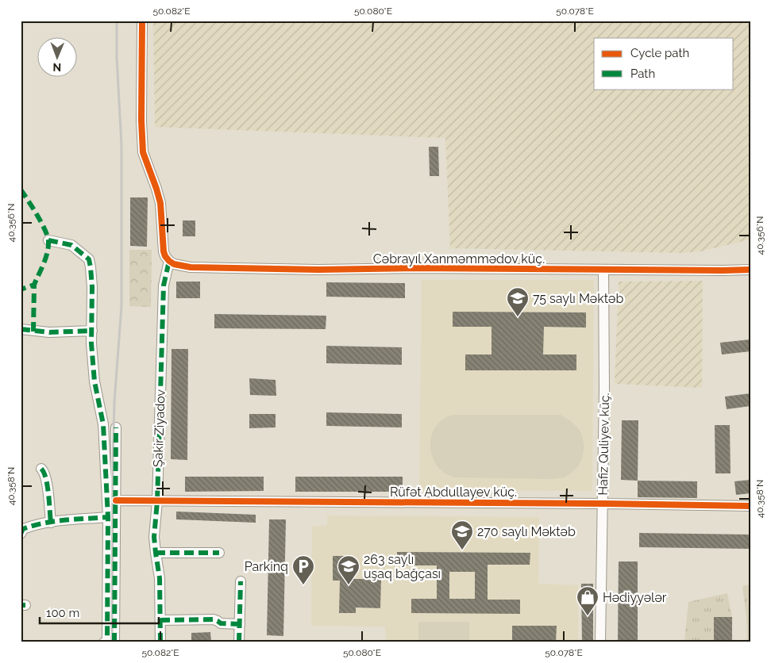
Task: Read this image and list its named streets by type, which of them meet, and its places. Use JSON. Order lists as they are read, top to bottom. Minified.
{"streets":{"street":["Cəbrayıl Xanməmmədov küç.","Şakir Ziyadov","Hafiz Quliyev küç.","Rüfət Abdullayev küç."]},"crossings":[["Cəbrayıl Xanməmmədov küç.","Şakir Ziyadov"],["Cəbrayıl Xanməmmədov küç.","Hafiz Quliyev küç."],["Şakir Ziyadov","Rüfət Abdullayev küç."],["Hafiz Quliyev küç.","Rüfət Abdullayev küç."]],"places":{"school or university":["75 saylı Məktəb","270 saylı Məktəb","263 saylı uşaq bağçası"],"parking":["Parkinq"],"shop":["Hədiyyələr"]},"legend":["Cycle path","Path"],"scale_bar":"100 m","north":"bottom","coordinates":["50.082°E","50.080°E","50.078°E","40.356°N","40.358°N"]}
